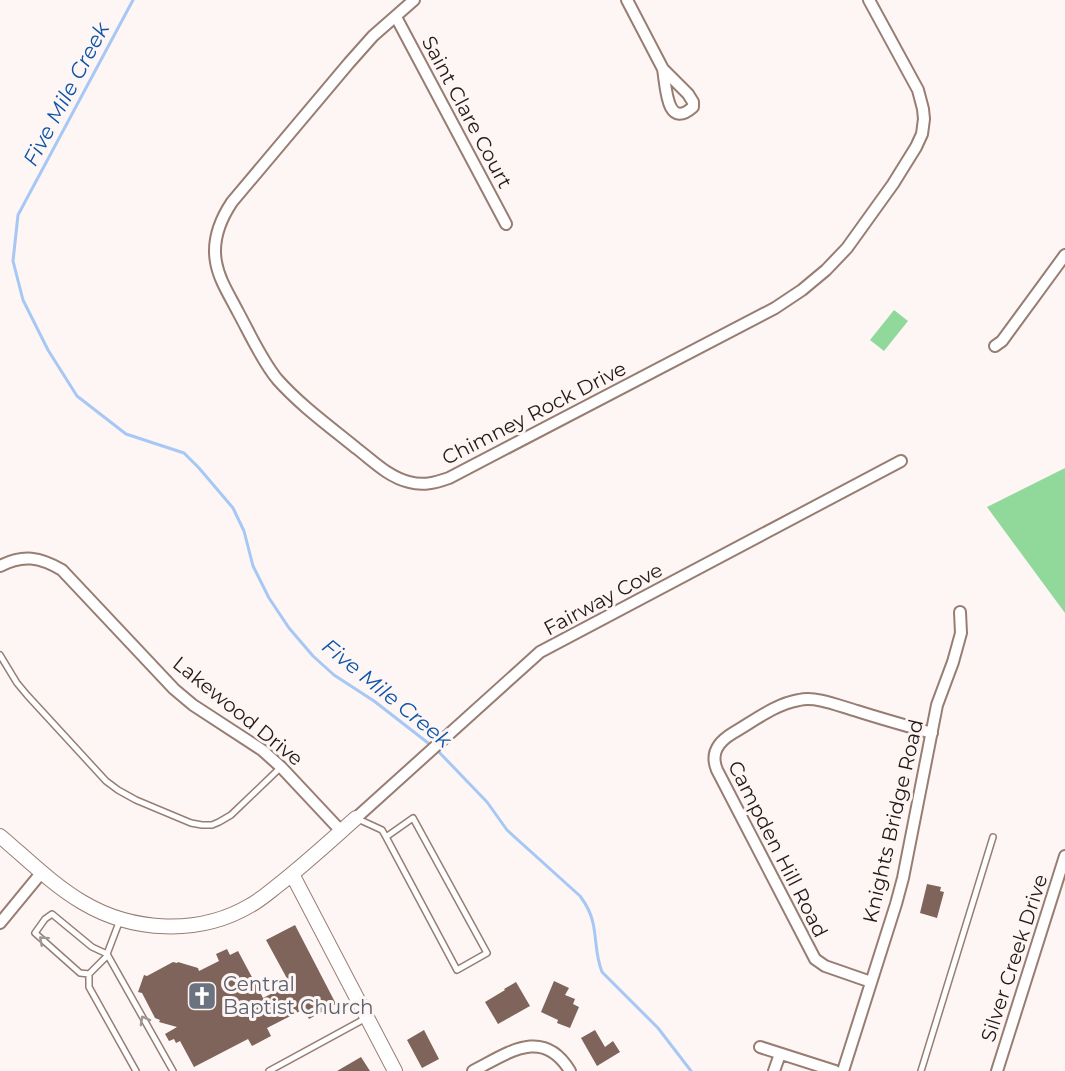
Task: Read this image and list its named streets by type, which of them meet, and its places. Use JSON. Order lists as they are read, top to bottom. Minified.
{"streets":{"street":["Saint Clare Court","Chimney Rock Drive","Fairway Cove","Lakewood Drive","Knights Bridge Road","Campden Hill Road","Silver Creek Drive"]},"crossings":[["Saint Clare Court","Chimney Rock Drive"],["Knights Bridge Road","Campden Hill Road"]],"water":["Five Mile Creek"],"places":{"church":["Central Baptist Church"]}}
